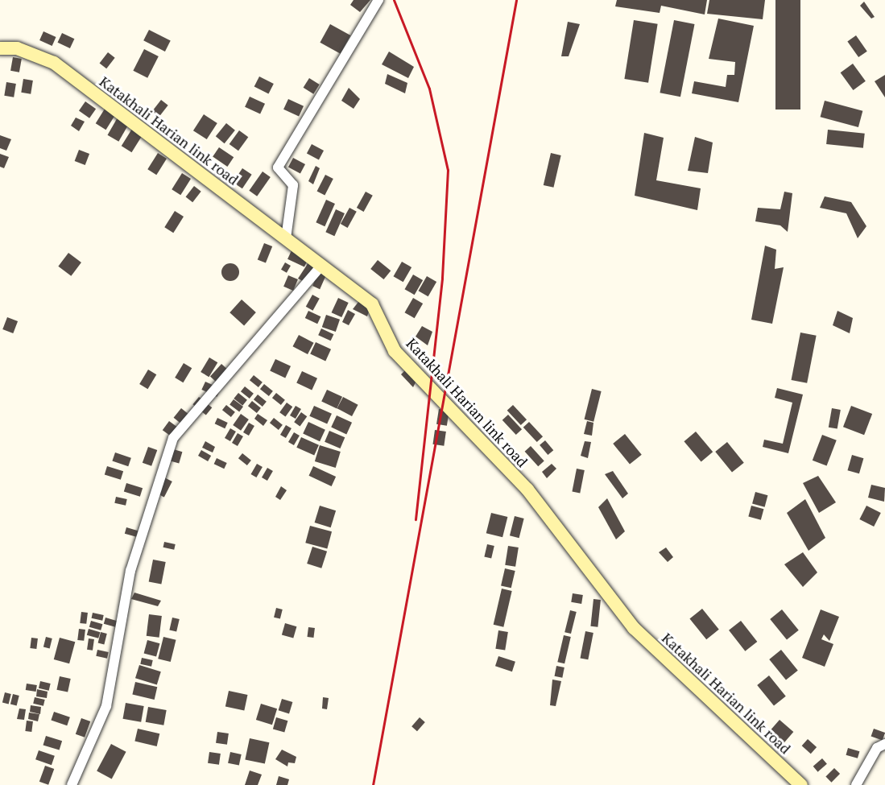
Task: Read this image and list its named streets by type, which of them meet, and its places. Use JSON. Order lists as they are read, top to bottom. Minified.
{"streets":{"street":["Katakhali Harian link road"]}}
